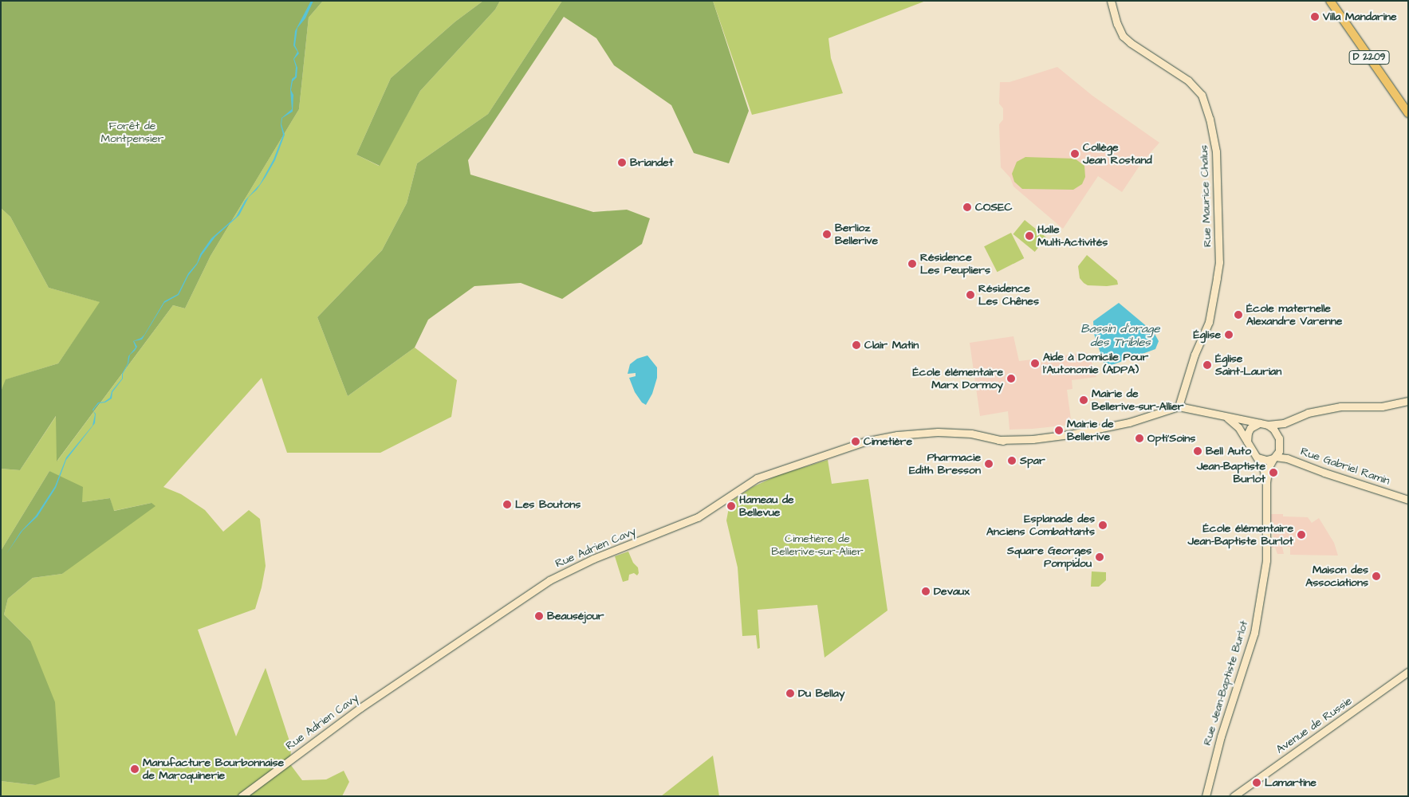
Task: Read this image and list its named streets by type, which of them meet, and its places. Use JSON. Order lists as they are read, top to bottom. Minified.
{"streets":{"main road":["D 2209","Rue Maurice Chalus","Rue Gabriel Ramin","Rue Adrien Cavy","Rue Jean-Baptiste Burlot","Avenue de Russie"]},"crossings":[["Rue Maurice Chalus","Rue Adrien Cavy"],["Rue Gabriel Ramin","Rue Jean-Baptiste Burlot"]],"water":["Bassin d'orage des Tribles"],"parks":["Forêt de Montpensier","Cimetière de Bellerive-sur-Aliier"],"places":["Villa Mandarine","Collège Jean Rostand","Briandet","COSEC","Berlioz Bellerive","Halle Multi-Activités","Résidence Les Peupliers","Résidence Les Chênes","École maternelle Alexandre Varenne","Église","Clair Matin","Aide à Domicile Pour l'Autonomie (ADPA)","Église Saint-Laurian","École élémentaire Marx Dormoy","Mairie de Bellerive-sur-Allier","Mairie de Bellerive","Opti'Soins","Cimetière","Bell Auto","Spar","Pharmacie Edith Bresson","Jean-Baptiste Burlot","Les Boutons","Hameau de Bellevue","Esplanade des Anciens Combattants","École élémentaire Jean-Baptiste Burlot","Square Georges Pompidou","Maison des Associations","Devaux","Beauséjour","Du Bellay","Manufacture Bourbonnaise de Maroquinerie","Lamartine"]}
